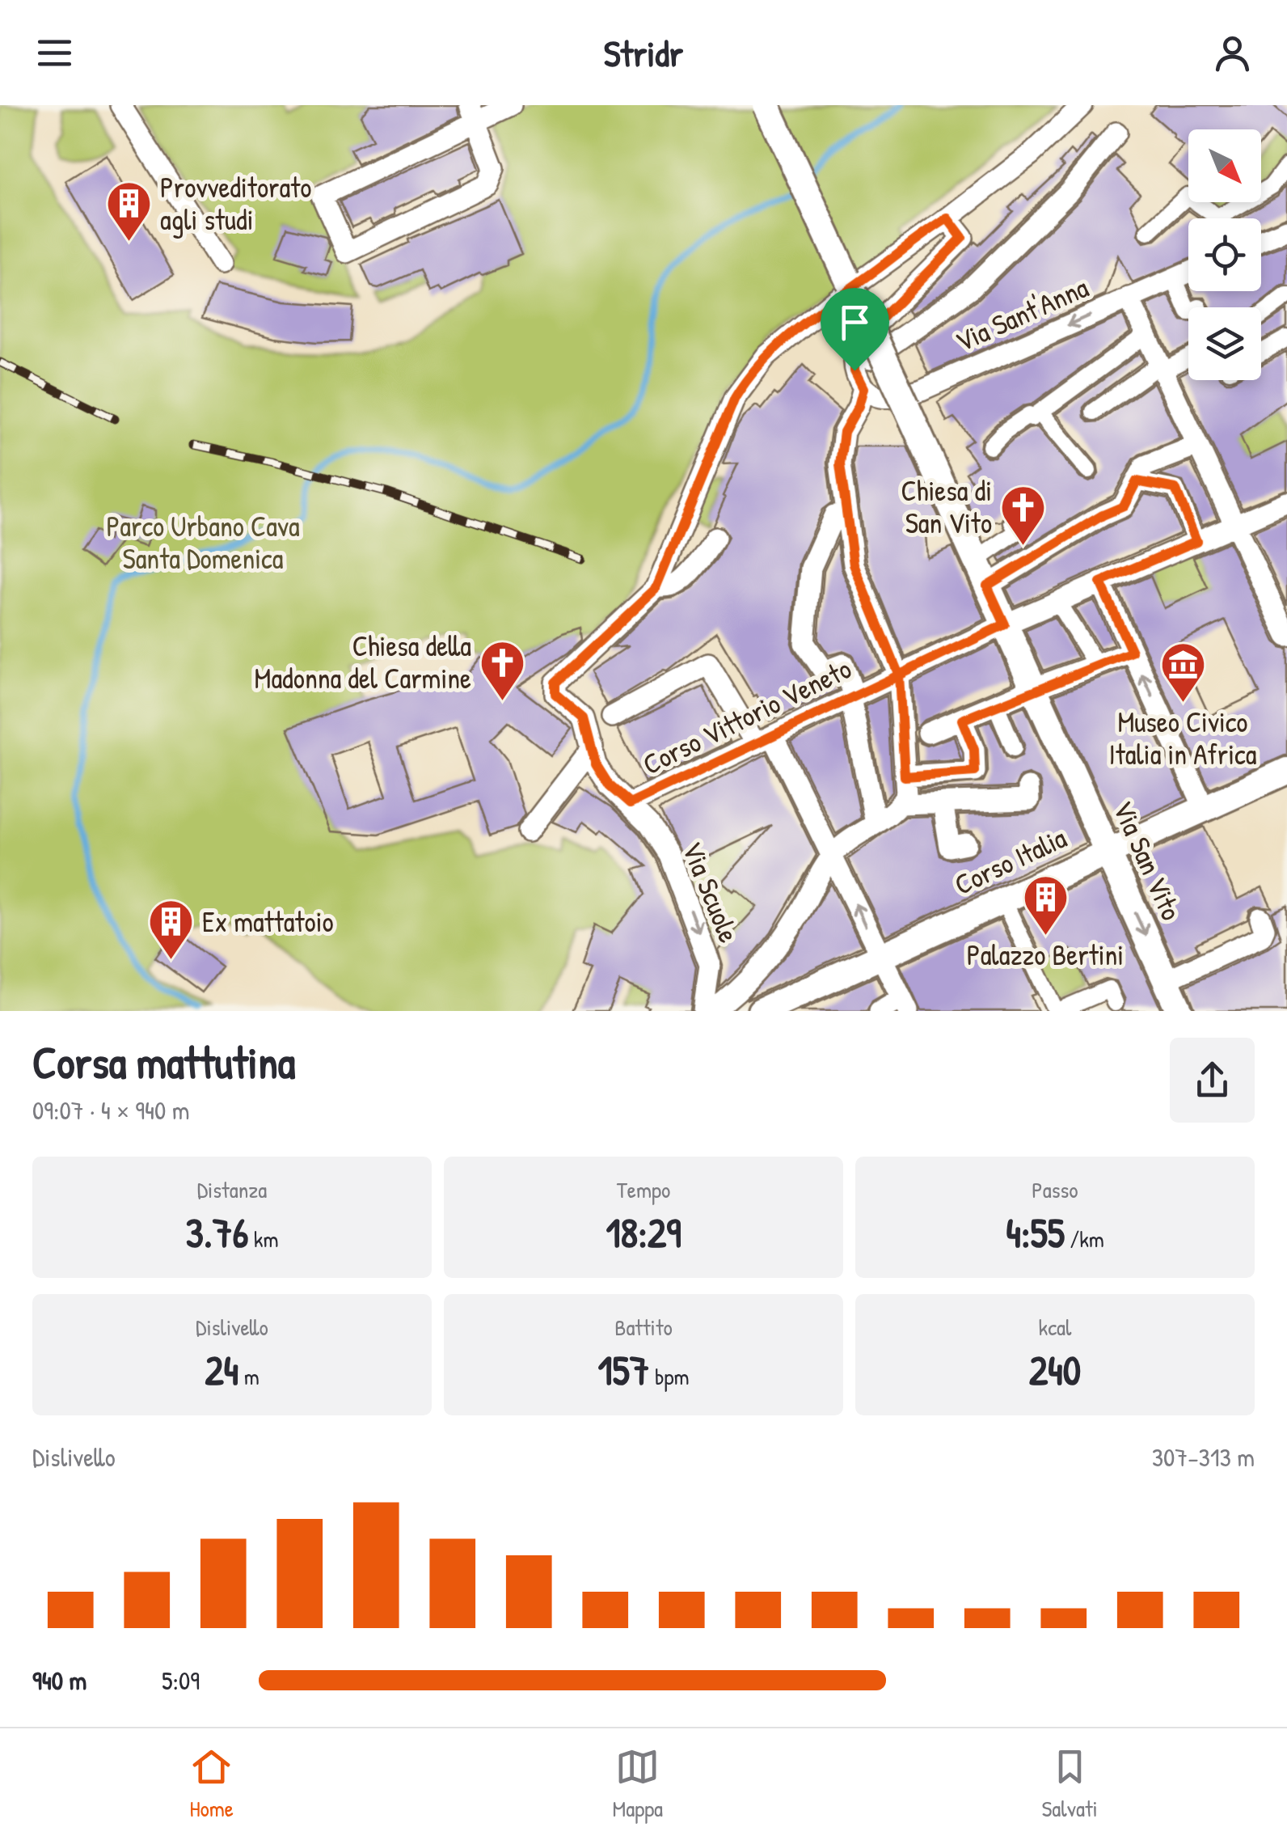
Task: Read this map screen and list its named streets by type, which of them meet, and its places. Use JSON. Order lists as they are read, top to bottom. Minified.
{"streets":{"street":["Via Sant'Anna","Corso Vittorio Veneto","Via San Vito","Corso Italia","Via Scuole"]},"crossings":[["Corso Vittorio Veneto","Via San Vito"],["Corso Vittorio Veneto","Via Scuole"],["Via San Vito","Corso Italia"]],"parks":["Parco Urbano Cava Santa Domenica"],"places":{"building":["Provveditorato agli studi","Palazzo Bertini","Ex mattatoio"],"church":["Chiesa di San Vito","Chiesa della Madonna del Carmine"],"museum":["Museo Civico Italia in Africa"]},"north":"bottom right","page":{"header":"Stridr","heading":["Corsa mattutina","09:07 · 4 × 940 m"],"stats":[["Distanza","3.76 km"],["Tempo","18:29"],["Passo","4:55 /km"],["Dislivello","24 m"],["Battito","157 bpm"],["kcal","240"]],"chart":["Dislivello","307–313 m"],"list":[{"name":"940 m","note":"5:09"}],"tabs":["Home","Mappa","Salvati"]}}
